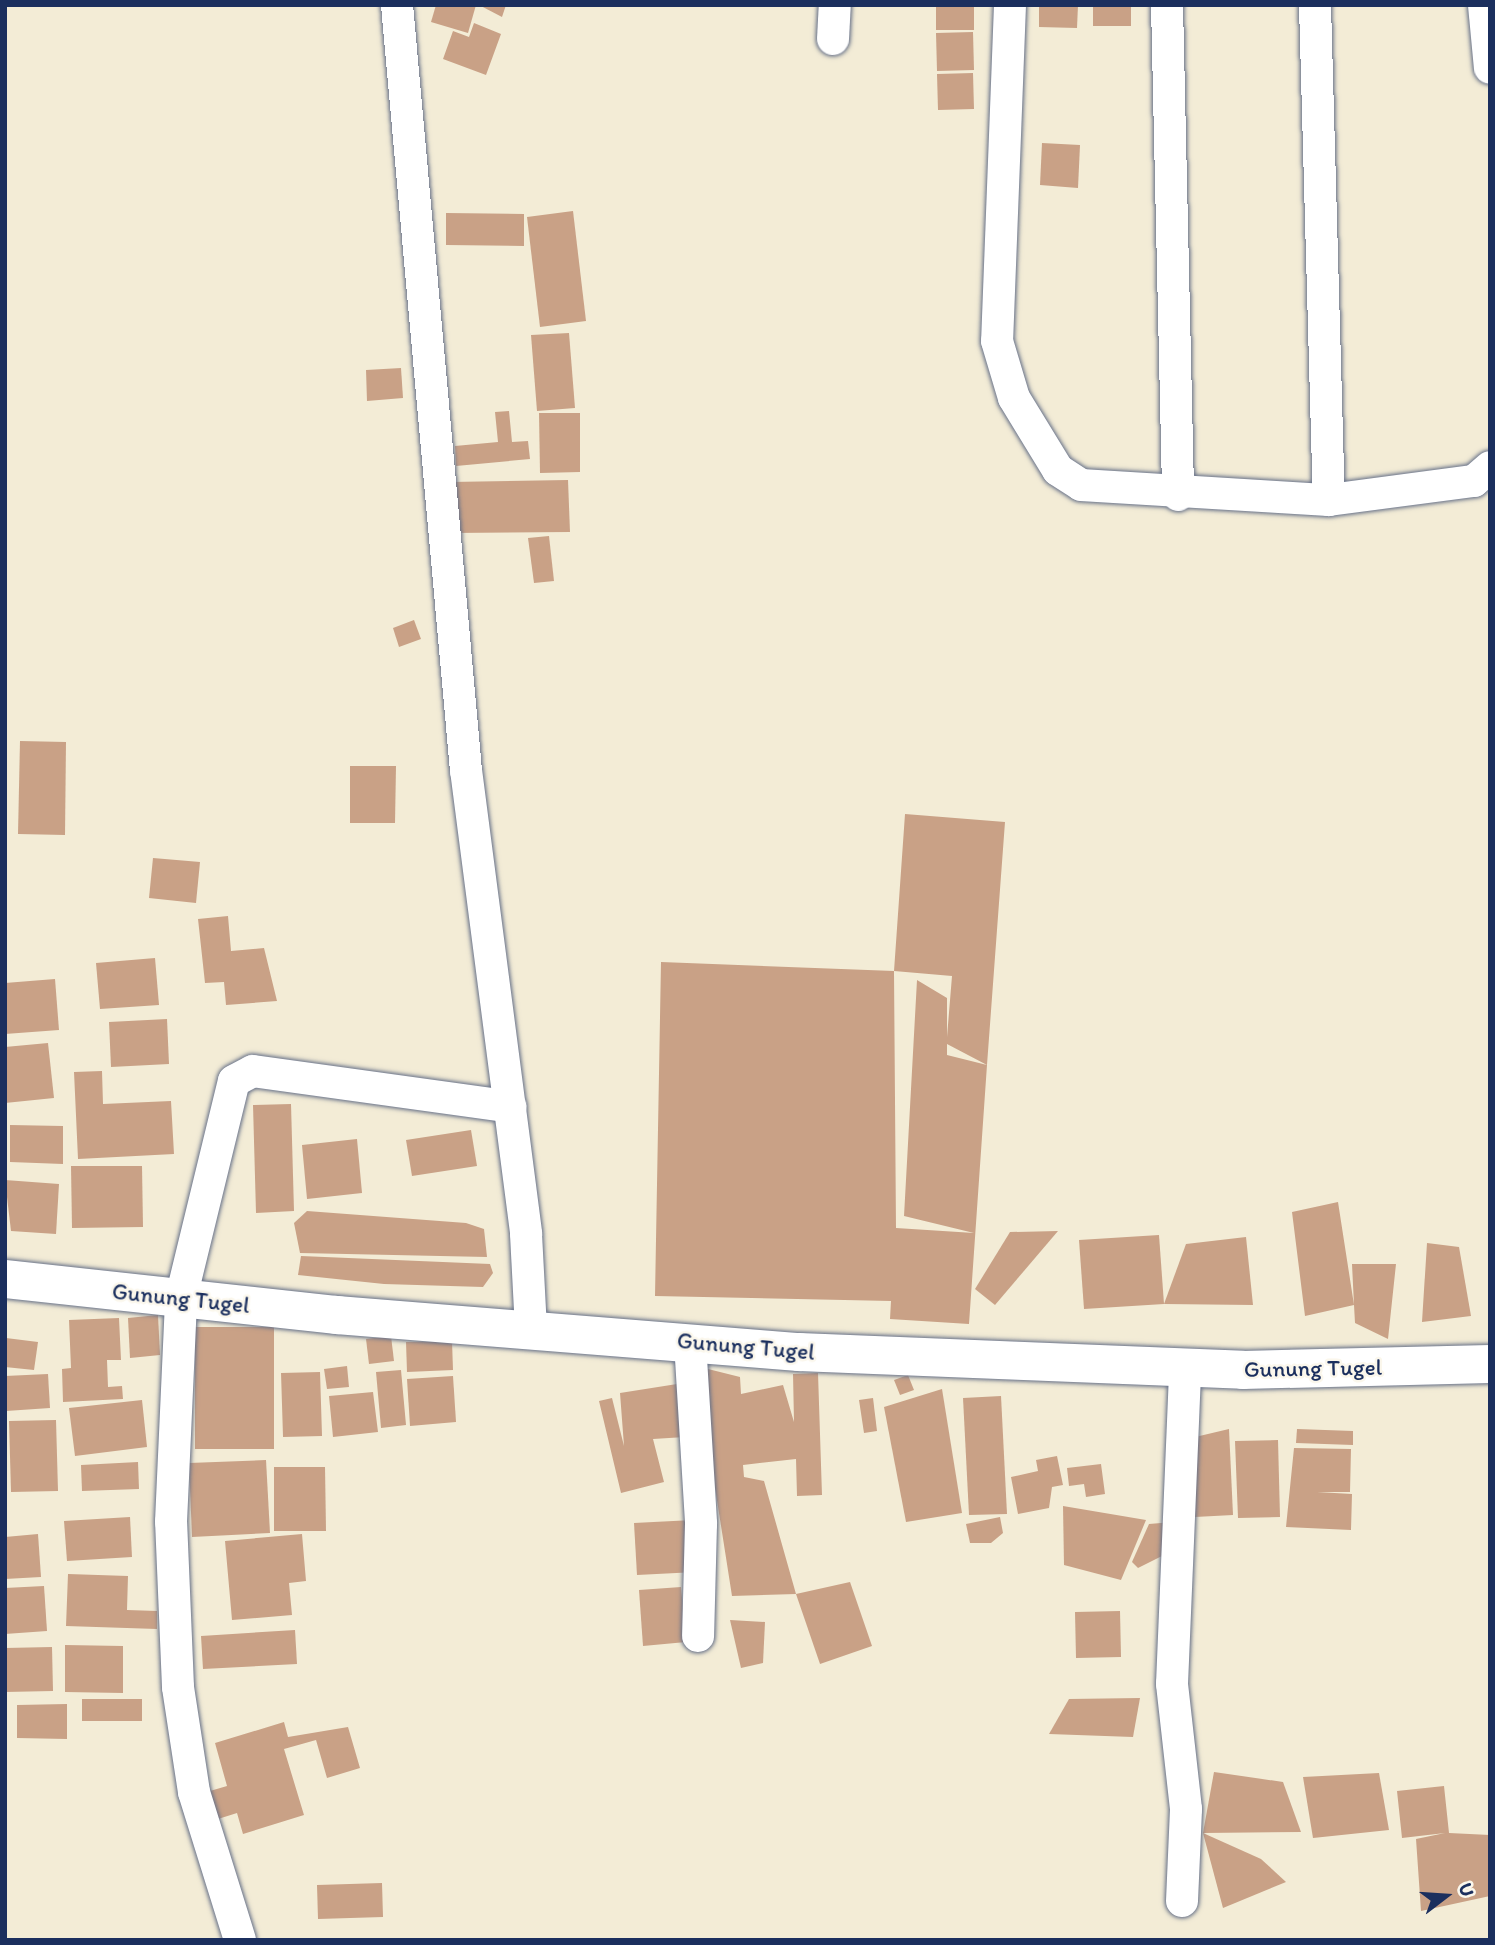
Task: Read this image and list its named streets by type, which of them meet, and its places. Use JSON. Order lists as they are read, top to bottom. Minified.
{"streets":{"main road":["Gunung Tugel"]},"north":"right"}
